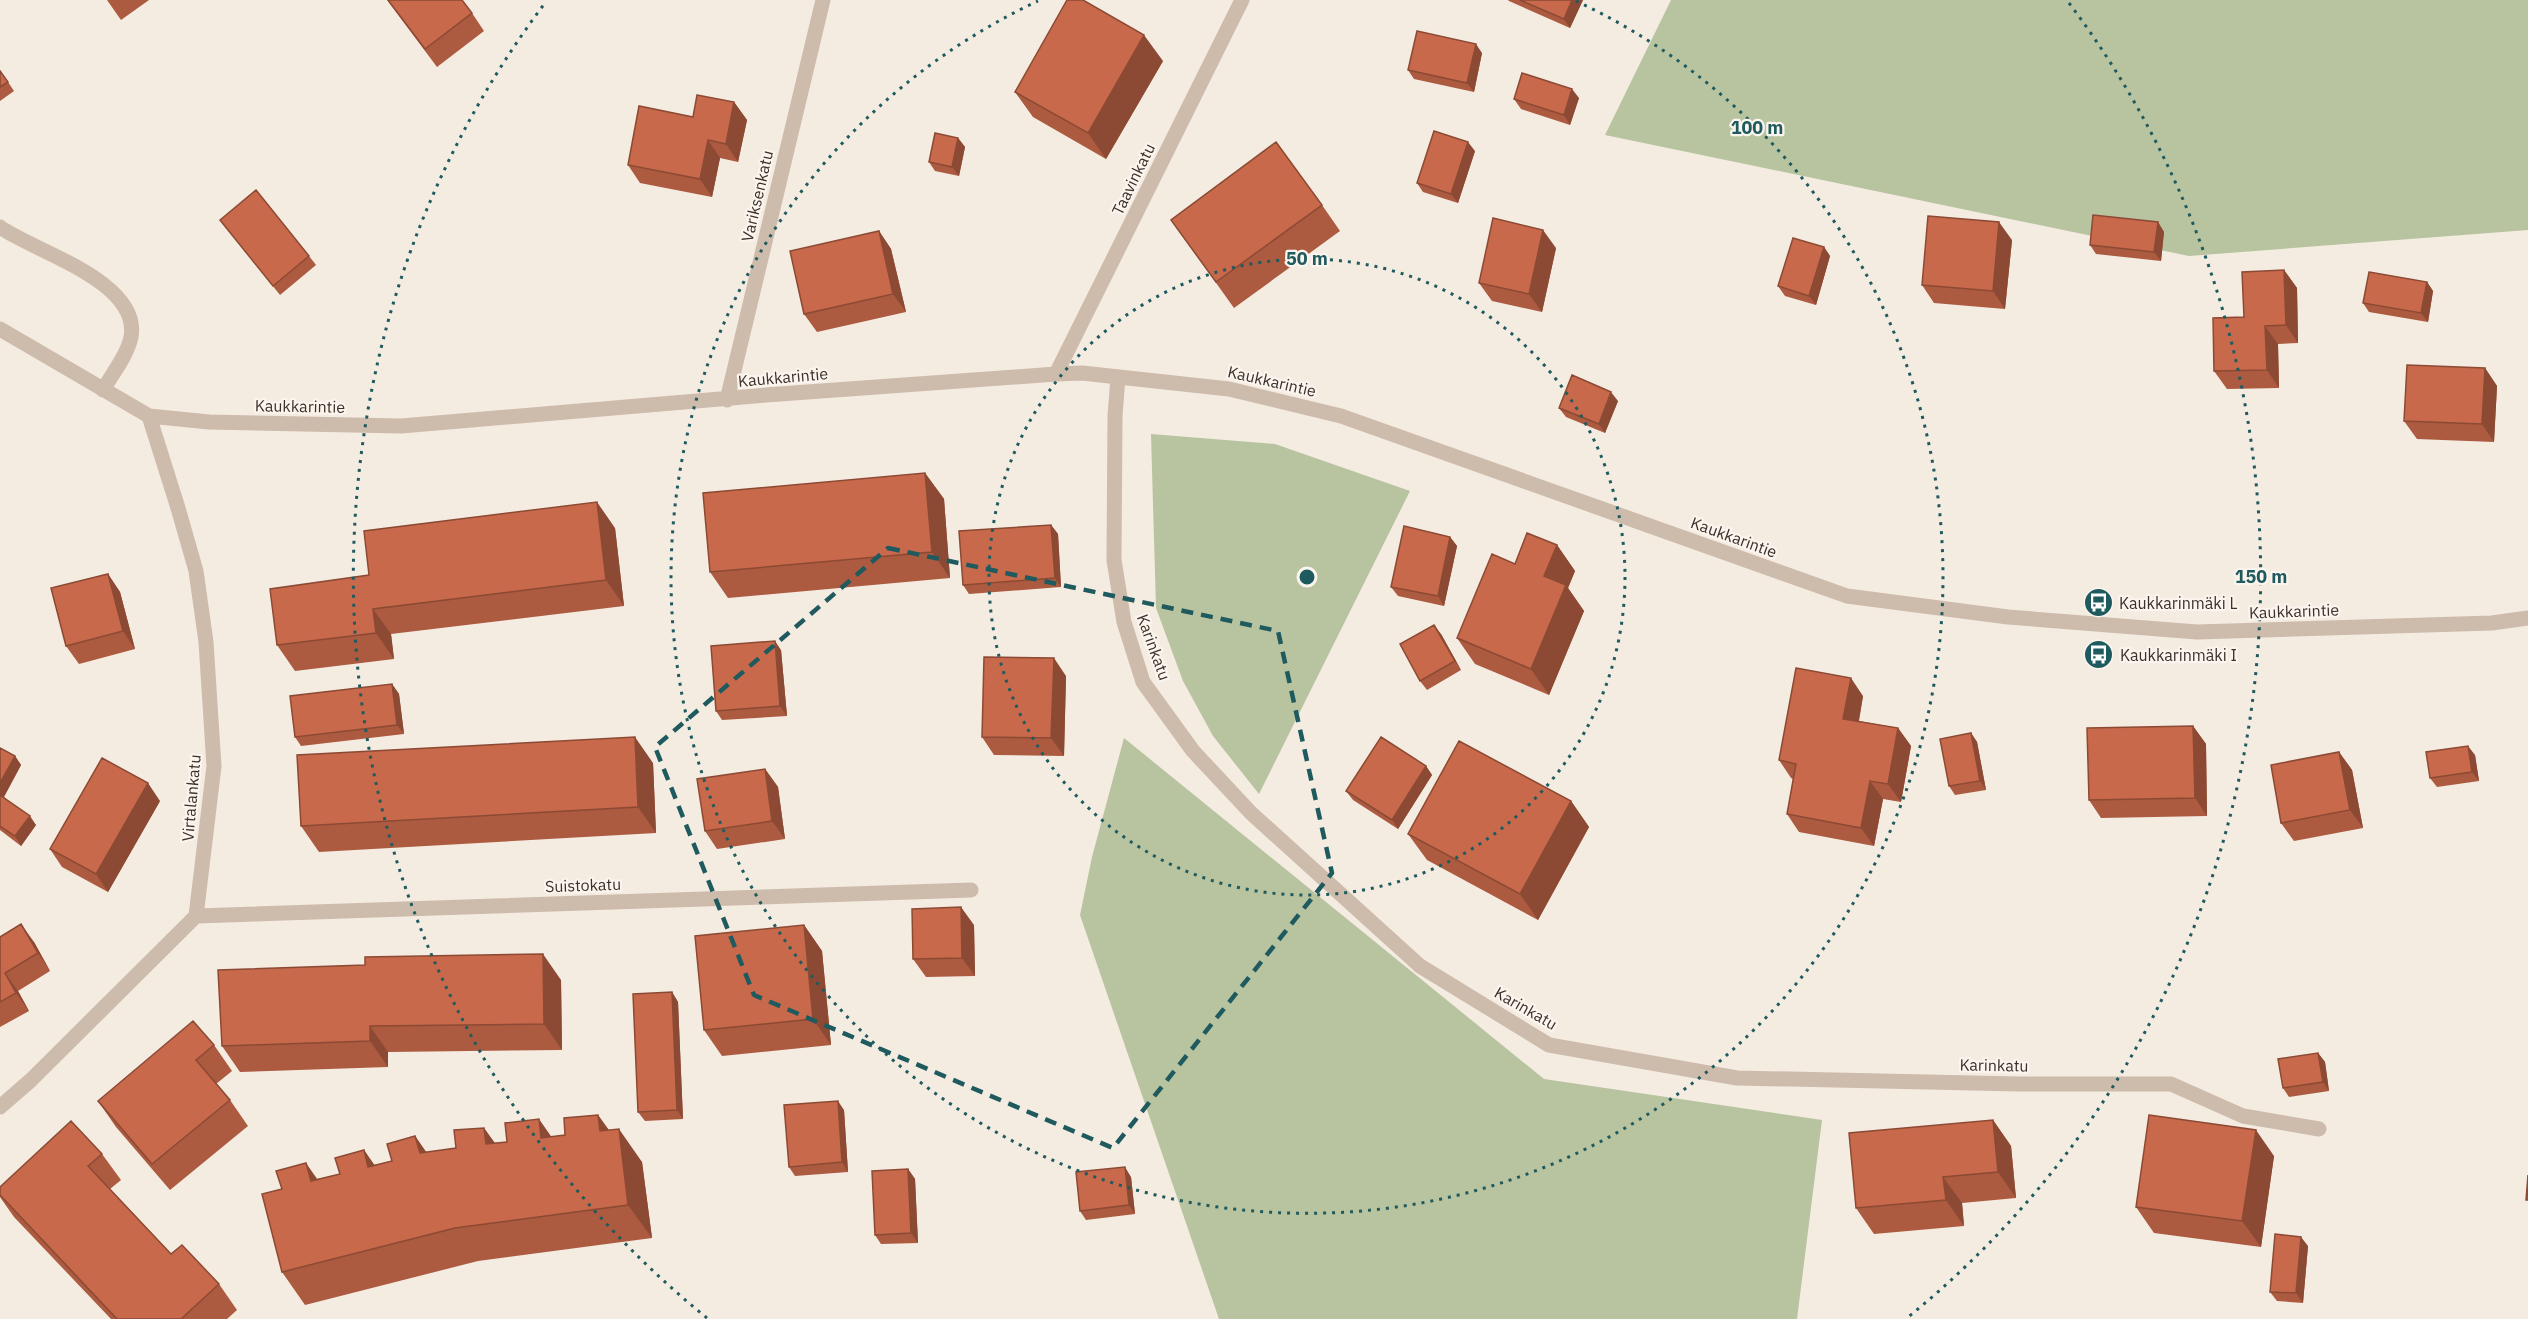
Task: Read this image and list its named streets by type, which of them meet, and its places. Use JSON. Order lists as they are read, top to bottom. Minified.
{"streets":{"street":["Taavinkatu","Variksenkatu","Kaukkarintie","Karinkatu","Virtalankatu","Suistokatu"]},"crossings":[["Taavinkatu","Kaukkarintie"],["Variksenkatu","Kaukkarintie"],["Kaukkarintie","Karinkatu"],["Kaukkarintie","Virtalankatu"],["Virtalankatu","Suistokatu"]],"places":{"bus stop":["Kaukkarinmäki L","Kaukkarinmäki I"]},"rings":["100 m","50 m","150 m"]}
